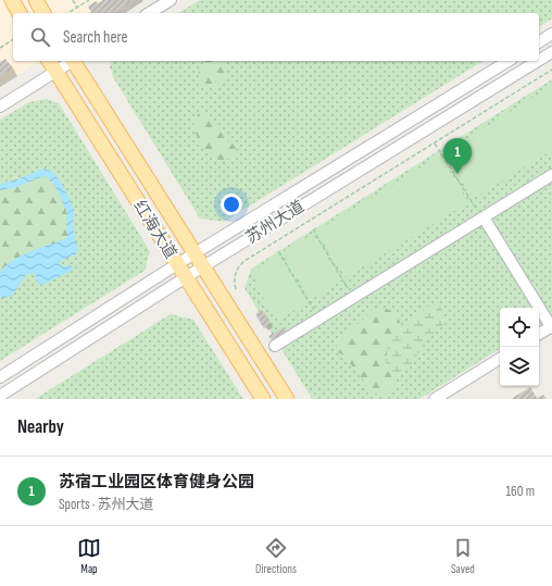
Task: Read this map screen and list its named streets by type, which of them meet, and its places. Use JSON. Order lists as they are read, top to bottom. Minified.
{"streets":{"main road":["红海大道"],"street":["苏州大道"]},"crossings":[["苏州大道","红海大道"]],"page":{"search":"Search here","pins":"1","heading":"Nearby","list":[{"mark":"1","name":"苏宿工业园区体育健身公园","note":"Sports · 苏州大道","value":"160 m"}],"nav":["Map","Directions","Saved"]}}
